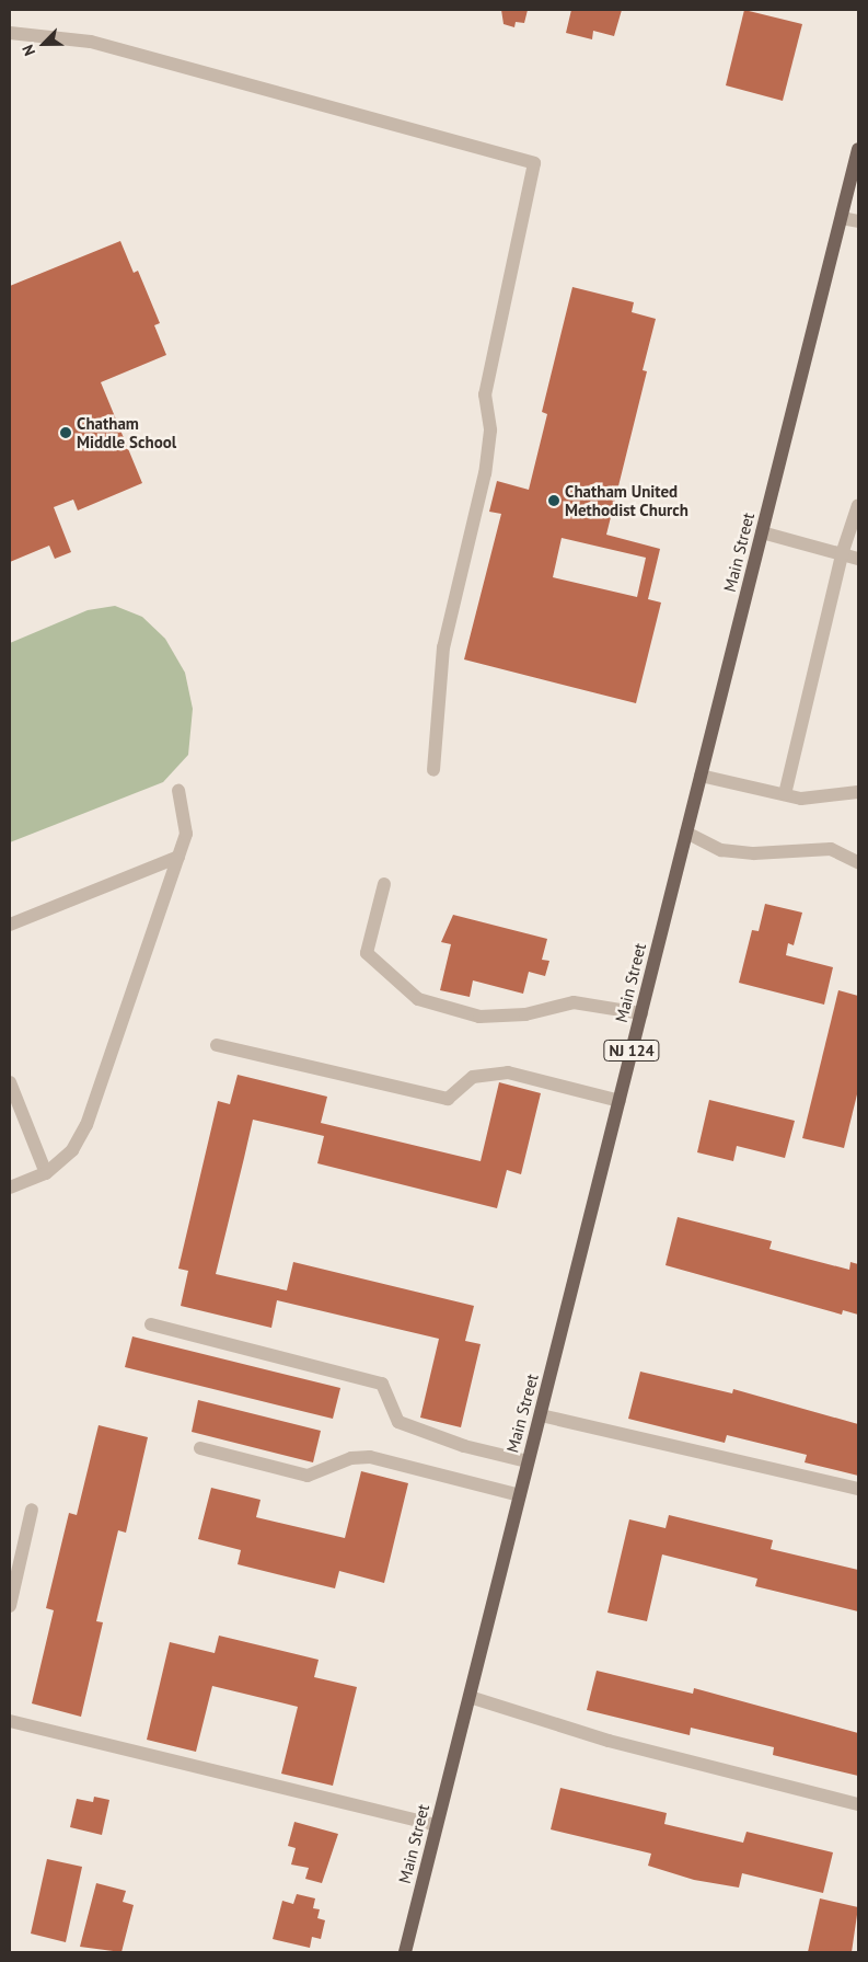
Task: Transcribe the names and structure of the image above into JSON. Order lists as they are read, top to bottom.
{
  "streets": {
    "main road": ["Main Street", "NJ 124"]
  },
  "places": ["Chatham Middle School", "Chatham United Methodist Church"],
  "north": "bottom left"
}
